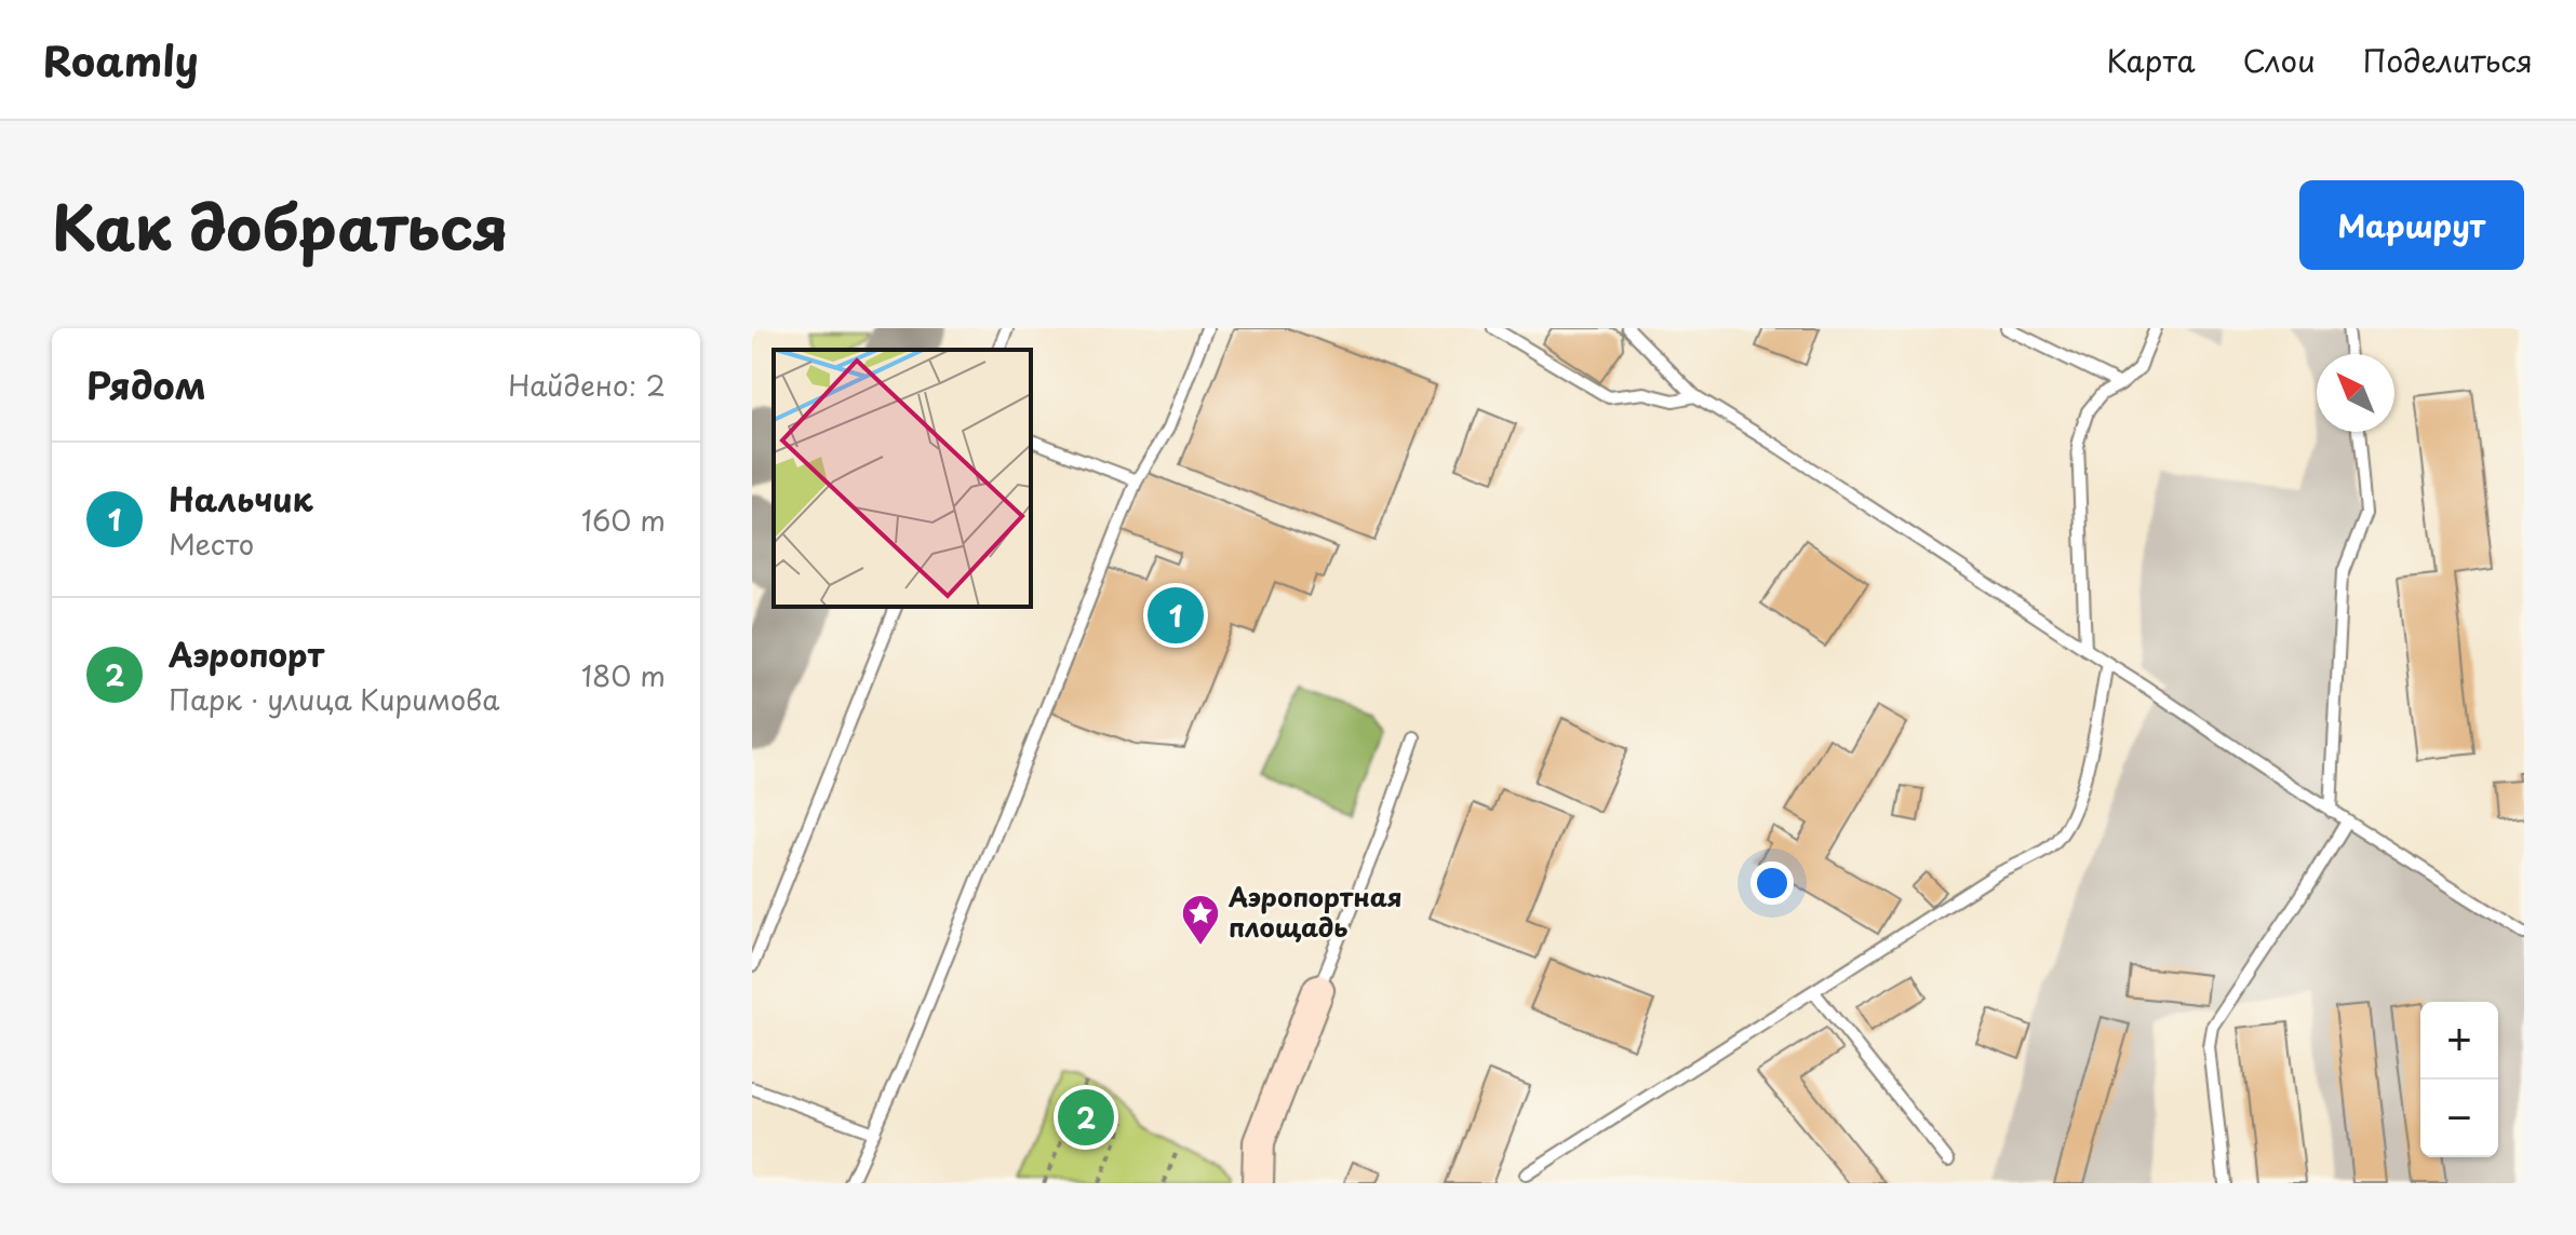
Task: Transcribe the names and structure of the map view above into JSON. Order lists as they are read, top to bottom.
{
  "places": {
    "place": ["Аэропортная площадь"]
  },
  "north": "top left",
  "page": {
    "header": "Roamly",
    "nav": ["Карта", "Слои", "Поделиться"],
    "title": "Как добраться",
    "buttons": "Маршрут",
    "heading": ["Рядом", "Найдено: 2"],
    "list": [
      {
        "mark": "1",
        "name": "Нальчик",
        "note": "Место",
        "value": "160 m"
      },
      {
        "mark": "2",
        "name": "Аэропорт",
        "note": "Парк · улица Киримова",
        "value": "180 m"
      }
    ],
    "pins": ["1", "2"],
    "map_buttons": ["+", "−"]
  }
}
